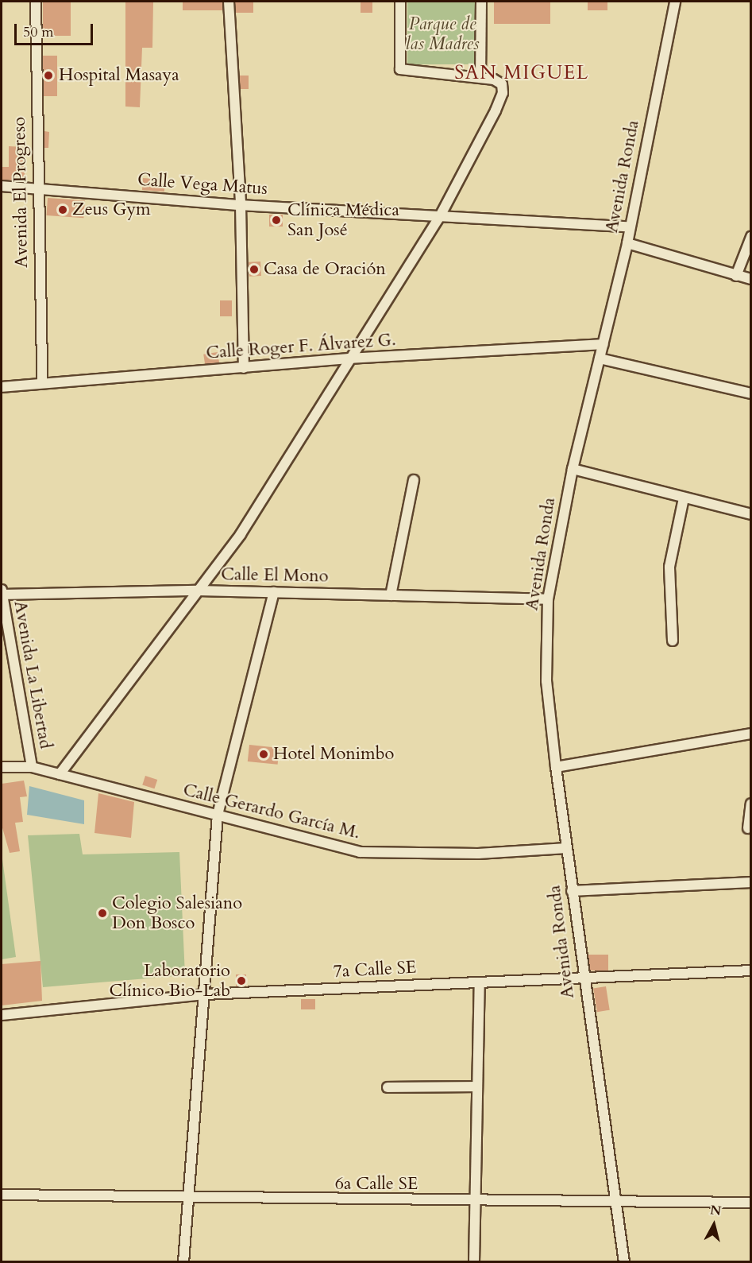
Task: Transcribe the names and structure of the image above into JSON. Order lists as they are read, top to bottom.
{
  "streets": {
    "street": [
      "Avenida Ronda",
      "Calle Vega Matus",
      "Avenida El Progreso",
      "Calle Roger F. Álvarez G.",
      "Calle El Mono",
      "Avenida La Libertad",
      "Calle Gerardo García M.",
      "7a Calle SE",
      "6a Calle SE"
    ]
  },
  "crossings": [
    ["Avenida Ronda", "Calle Vega Matus"],
    ["Avenida Ronda", "Calle Roger F. Álvarez G."],
    ["Avenida Ronda", "Calle El Mono"],
    ["Avenida Ronda", "Calle Gerardo García M."],
    ["Avenida Ronda", "7a Calle SE"],
    ["Avenida Ronda", "6a Calle SE"],
    ["Calle Vega Matus", "Avenida El Progreso"],
    ["Avenida El Progreso", "Calle Roger F. Álvarez G."],
    ["Calle El Mono", "Avenida La Libertad"],
    ["Avenida La Libertad", "Calle Gerardo García M."]
  ],
  "districts": ["SAN MIGUEL"],
  "parks": ["Parque de las Madres"],
  "places": [
    "Hospital Masaya",
    "Zeus Gym",
    "Clínica Médica San José",
    "Casa de Oración",
    "Hotel Monimbo",
    "Colegio Salesiano Don Bosco",
    "Laboratorio Clínico Bio-Lab"
  ],
  "scale_bar": "50 m",
  "north": "top"
}
